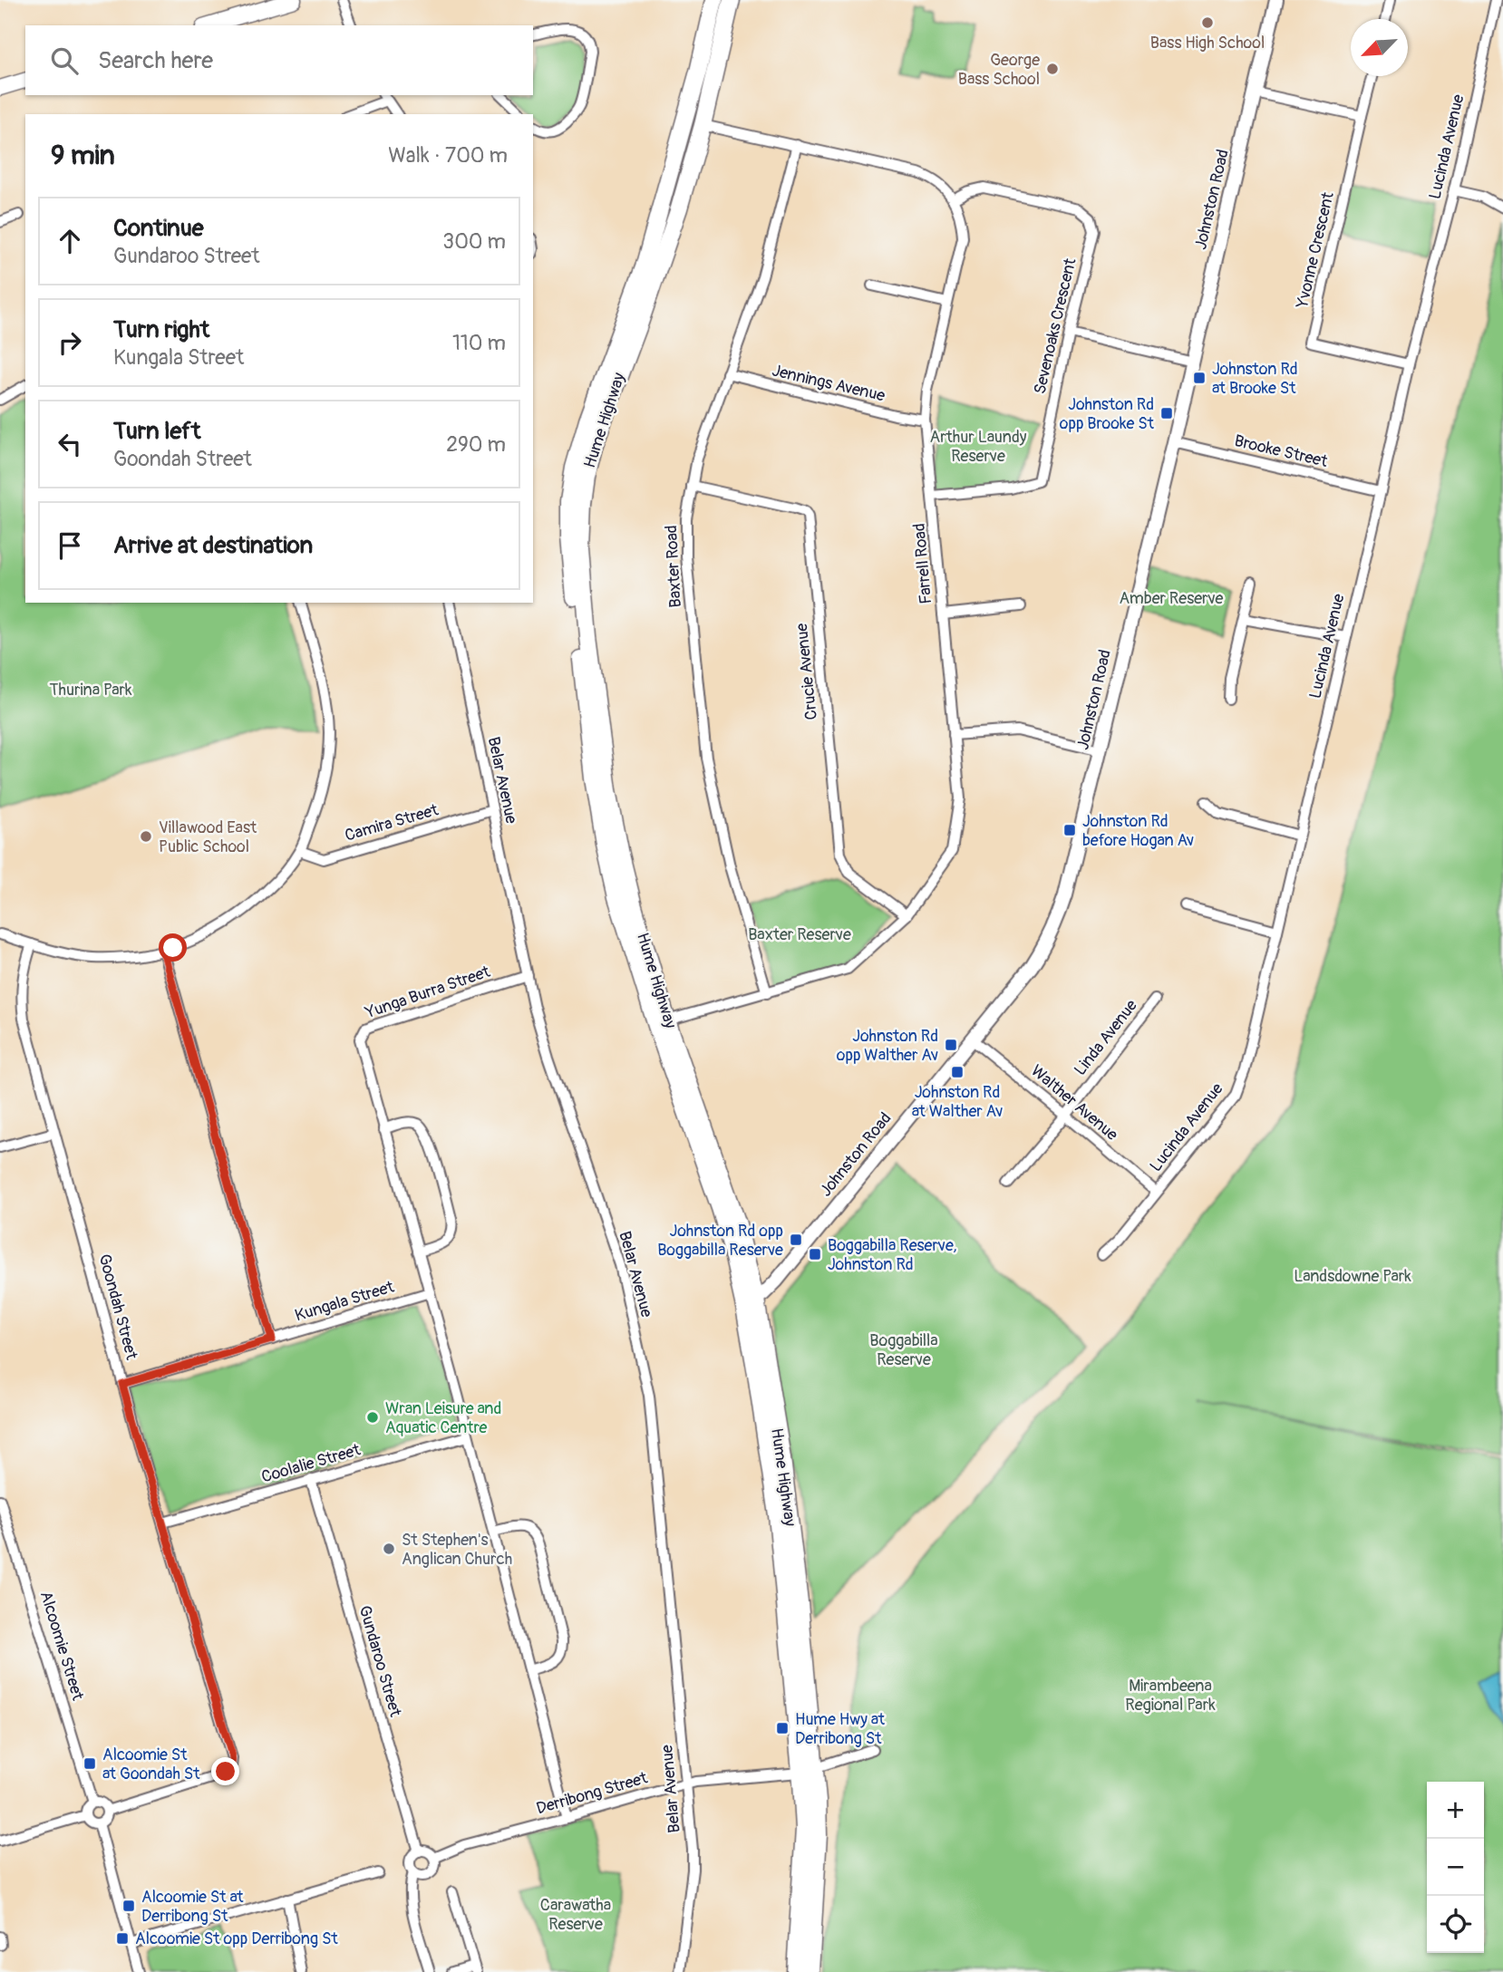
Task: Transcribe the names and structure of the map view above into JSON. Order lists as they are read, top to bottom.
{
  "streets": {
    "highway": ["Hume Highway"],
    "street": [
      "Lucinda Avenue",
      "Johnston Road",
      "Yvonne Crescent",
      "Sevenoaks Crescent",
      "Jennings Avenue",
      "Brooke Street",
      "Farrell Road",
      "Baxter Road",
      "Crucie Avenue",
      "Belar Avenue",
      "Camira Street",
      "Yunga Burra Street",
      "Linda Avenue",
      "Walther Avenue",
      "Kungala Street",
      "Goondah Street",
      "Coolalie Street",
      "Alcoomie Street",
      "Gundaroo Street",
      "Derribong Street"
    ]
  },
  "crossings": [
    ["Lucinda Avenue", "Yvonne Crescent"],
    ["Lucinda Avenue", "Brooke Street"],
    ["Lucinda Avenue", "Walther Avenue"],
    ["Johnston Road", "Hume Highway"],
    ["Johnston Road", "Brooke Street"],
    ["Johnston Road", "Walther Avenue"],
    ["Sevenoaks Crescent", "Farrell Road"],
    ["Jennings Avenue", "Farrell Road"],
    ["Jennings Avenue", "Baxter Road"],
    ["Hume Highway", "Farrell Road"],
    ["Hume Highway", "Derribong Street"],
    ["Farrell Road", "Baxter Road"],
    ["Farrell Road", "Crucie Avenue"],
    ["Baxter Road", "Crucie Avenue"],
    ["Belar Avenue", "Camira Street"],
    ["Belar Avenue", "Yunga Burra Street"],
    ["Belar Avenue", "Derribong Street"],
    ["Yunga Burra Street", "Kungala Street"],
    ["Yunga Burra Street", "Coolalie Street"],
    ["Yunga Burra Street", "Derribong Street"],
    ["Linda Avenue", "Walther Avenue"],
    ["Kungala Street", "Goondah Street"],
    ["Goondah Street", "Coolalie Street"],
    ["Goondah Street", "Alcoomie Street"],
    ["Coolalie Street", "Gundaroo Street"],
    ["Gundaroo Street", "Derribong Street"]
  ],
  "parks": [
    "Arthur Laundy Reserve",
    "Amber Reserve",
    "Thurina Park",
    "Baxter Reserve",
    "Landsdowne Park",
    "Boggabilla Reserve",
    "Mirambeena Regional Park",
    "Carawatha Reserve"
  ],
  "places": {
    "other": [
      "Bass High School",
      "George Bass School",
      "Villawood East Public School",
      "Wran Leisure and Aquatic Centre",
      "St Stephen's Anglican Church"
    ],
    "transit": [
      "Johnston Rd at Brooke St",
      "Johnston Rd opp Brooke St",
      "Johnston Rd before Hogan Av",
      "Johnston Rd opp Walther Av",
      "Johnston Rd at Walther Av",
      "Johnston Rd opp Boggabilla Reserve",
      "Boggabilla Reserve, Johnston Rd",
      "Hume Hwy at Derribong St",
      "Alcoomie St at Goondah St",
      "Alcoomie St at Derribong St",
      "Alcoomie St opp Derribong St"
    ]
  },
  "north": "bottom left",
  "page": {
    "search": "Search here",
    "heading": ["9 min", "Walk · 700 m"],
    "list": [
      ["Continue", "Gundaroo Street", "300 m"],
      ["Turn right", "Kungala Street", "110 m"],
      ["Turn left", "Goondah Street", "290 m"],
      "Arrive at destination"
    ],
    "map_buttons": ["+", "−"]
  }
}
